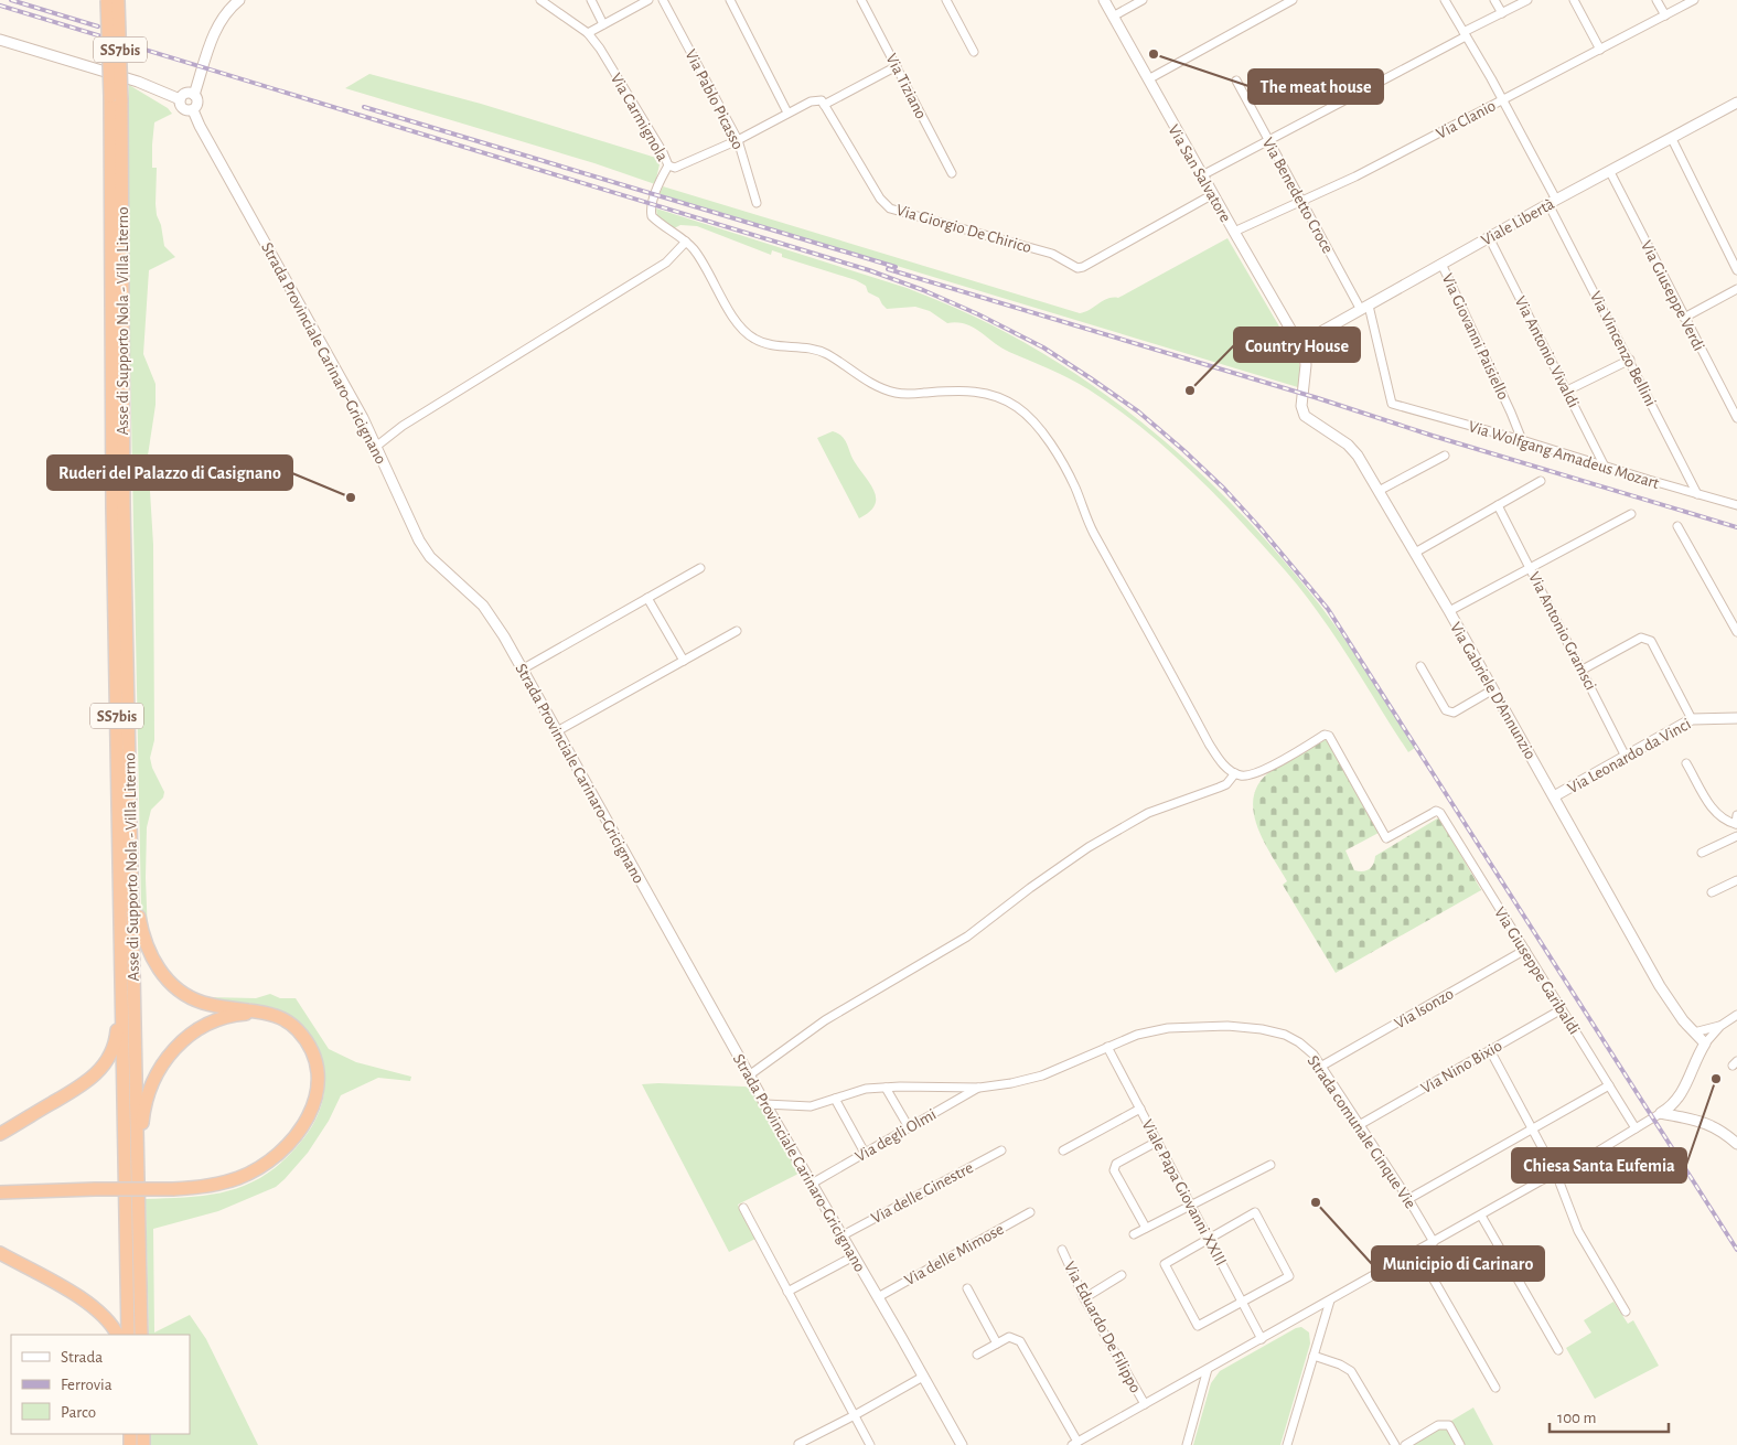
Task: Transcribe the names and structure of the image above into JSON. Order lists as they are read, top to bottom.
{
  "streets": {
    "highway": ["SS7bis", "Asse di Supporto Nola - Villa Literno"],
    "street": [
      "Via Tiziano",
      "Via Pablo Picasso",
      "Via Carmignola",
      "Via Clanio",
      "Via San Salvatore",
      "Via Benedetto Croce",
      "Viale Libertà",
      "Via Giorgio De Chirico",
      "Via Giuseppe Verdi",
      "Via Giovanni Paisiello",
      "Via Vincenzo Bellini",
      "Via Antonio Vivaldi",
      "Strada Provinciale Carinaro-Gricignano",
      "Via Wolfgang Amadeus Mozart",
      "Via Antonio Gramsci",
      "Via Gabriele D'Annunzio",
      "Via Leonardo da Vinci",
      "Via Giuseppe Garibaldi",
      "Via Isonzo",
      "Via Nino Bixio",
      "Strada comunale Cinque Vie",
      "Via degli Olmi",
      "Via delle Ginestre",
      "Viale Papa Giovanni XXIII",
      "Via delle Mimose",
      "Via Eduardo De Filippo"
    ]
  },
  "crossings": [
    ["Via Carmignola", "Via Giuseppe Garibaldi"],
    ["Via Clanio", "Via San Salvatore"],
    ["Via Clanio", "Via Benedetto Croce"],
    ["Via Clanio", "Via Vincenzo Bellini"],
    ["Via San Salvatore", "Viale Libertà"],
    ["Via San Salvatore", "Via Giorgio De Chirico"],
    ["Via San Salvatore", "Via Gabriele D'Annunzio"],
    ["Via Benedetto Croce", "Viale Libertà"],
    ["Via Benedetto Croce", "Via Wolfgang Amadeus Mozart"],
    ["Viale Libertà", "Via Giuseppe Verdi"],
    ["Viale Libertà", "Via Giovanni Paisiello"],
    ["Viale Libertà", "Via Vincenzo Bellini"],
    ["Viale Libertà", "Via Antonio Vivaldi"],
    ["Viale Libertà", "Via Gabriele D'Annunzio"],
    ["Via Giovanni Paisiello", "Via Wolfgang Amadeus Mozart"],
    ["Via Vincenzo Bellini", "Via Wolfgang Amadeus Mozart"],
    ["Via Antonio Vivaldi", "Via Wolfgang Amadeus Mozart"],
    ["Strada Provinciale Carinaro-Gricignano", "Strada comunale Cinque Vie"],
    ["Strada Provinciale Carinaro-Gricignano", "Via degli Olmi"],
    ["Strada Provinciale Carinaro-Gricignano", "Via delle Ginestre"],
    ["Strada Provinciale Carinaro-Gricignano", "Via delle Mimose"],
    ["Via Antonio Gramsci", "Via Leonardo da Vinci"],
    ["Via Gabriele D'Annunzio", "Via Leonardo da Vinci"],
    ["Via Giuseppe Garibaldi", "Via Isonzo"],
    ["Via Giuseppe Garibaldi", "Via Nino Bixio"],
    ["Via Isonzo", "Strada comunale Cinque Vie"],
    ["Via Nino Bixio", "Strada comunale Cinque Vie"],
    ["Strada comunale Cinque Vie", "Via degli Olmi"],
    ["Strada comunale Cinque Vie", "Viale Papa Giovanni XXIII"]
  ],
  "places": [
    "The meat house",
    "Country House",
    "Ruderi del Palazzo di Casignano",
    "Chiesa Santa Eufemia",
    "Municipio di Carinaro"
  ],
  "legend": ["Strada", "Ferrovia", "Parco"],
  "scale_bar": "100 m"
}
